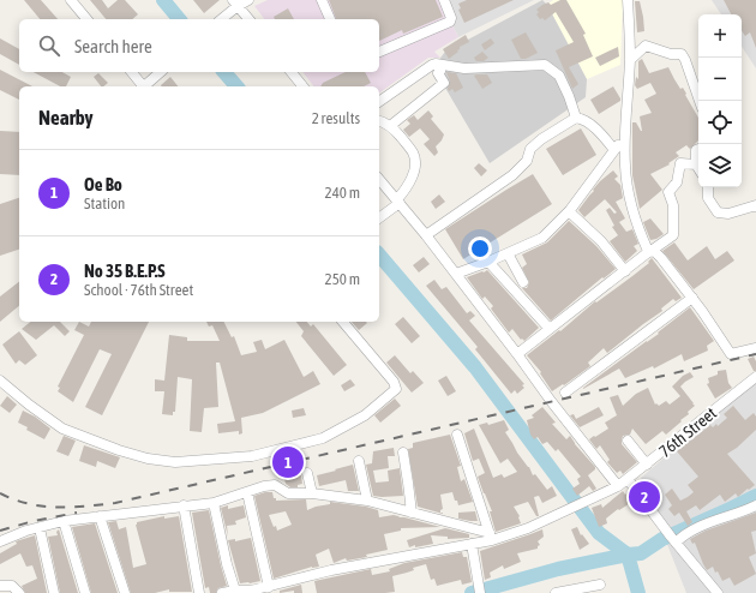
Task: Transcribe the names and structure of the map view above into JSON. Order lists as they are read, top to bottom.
{
  "streets": {
    "street": ["76th Street"]
  },
  "page": {
    "map_buttons": ["+", "−"],
    "search": "Search here",
    "heading": ["Nearby", "2 results"],
    "list": [
      {
        "mark": "1",
        "name": "Oe Bo",
        "note": "Station",
        "value": "240 m"
      },
      {
        "mark": "2",
        "name": "No 35 B.E.P.S",
        "note": "School · 76th Street",
        "value": "250 m"
      }
    ],
    "pins": ["1", "2"]
  }
}
